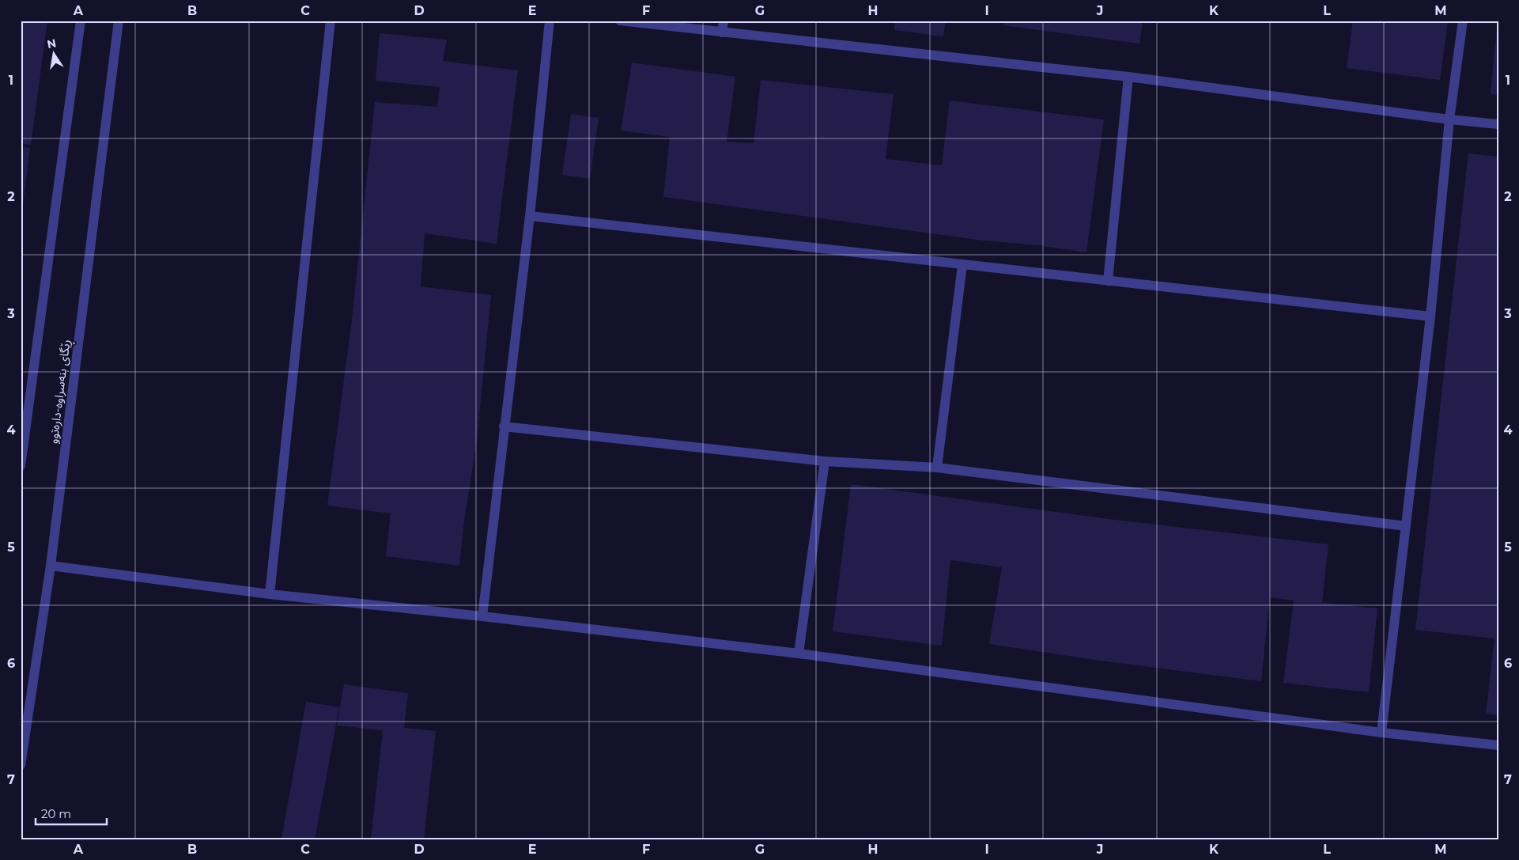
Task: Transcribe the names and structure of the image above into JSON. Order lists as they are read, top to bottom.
{
  "streets": {
    "street": ["ڕێگای بنەسراوە-دارەتوو"]
  },
  "scale_bar": "20 m",
  "north": "top",
  "grid": {
    "columns": [
      "A",
      "B",
      "C",
      "D",
      "E",
      "F",
      "G",
      "H",
      "I",
      "J",
      "K",
      "L",
      "M"
    ],
    "rows": [
      "1",
      "2",
      "3",
      "4",
      "5",
      "6",
      "7"
    ]
  }
}
